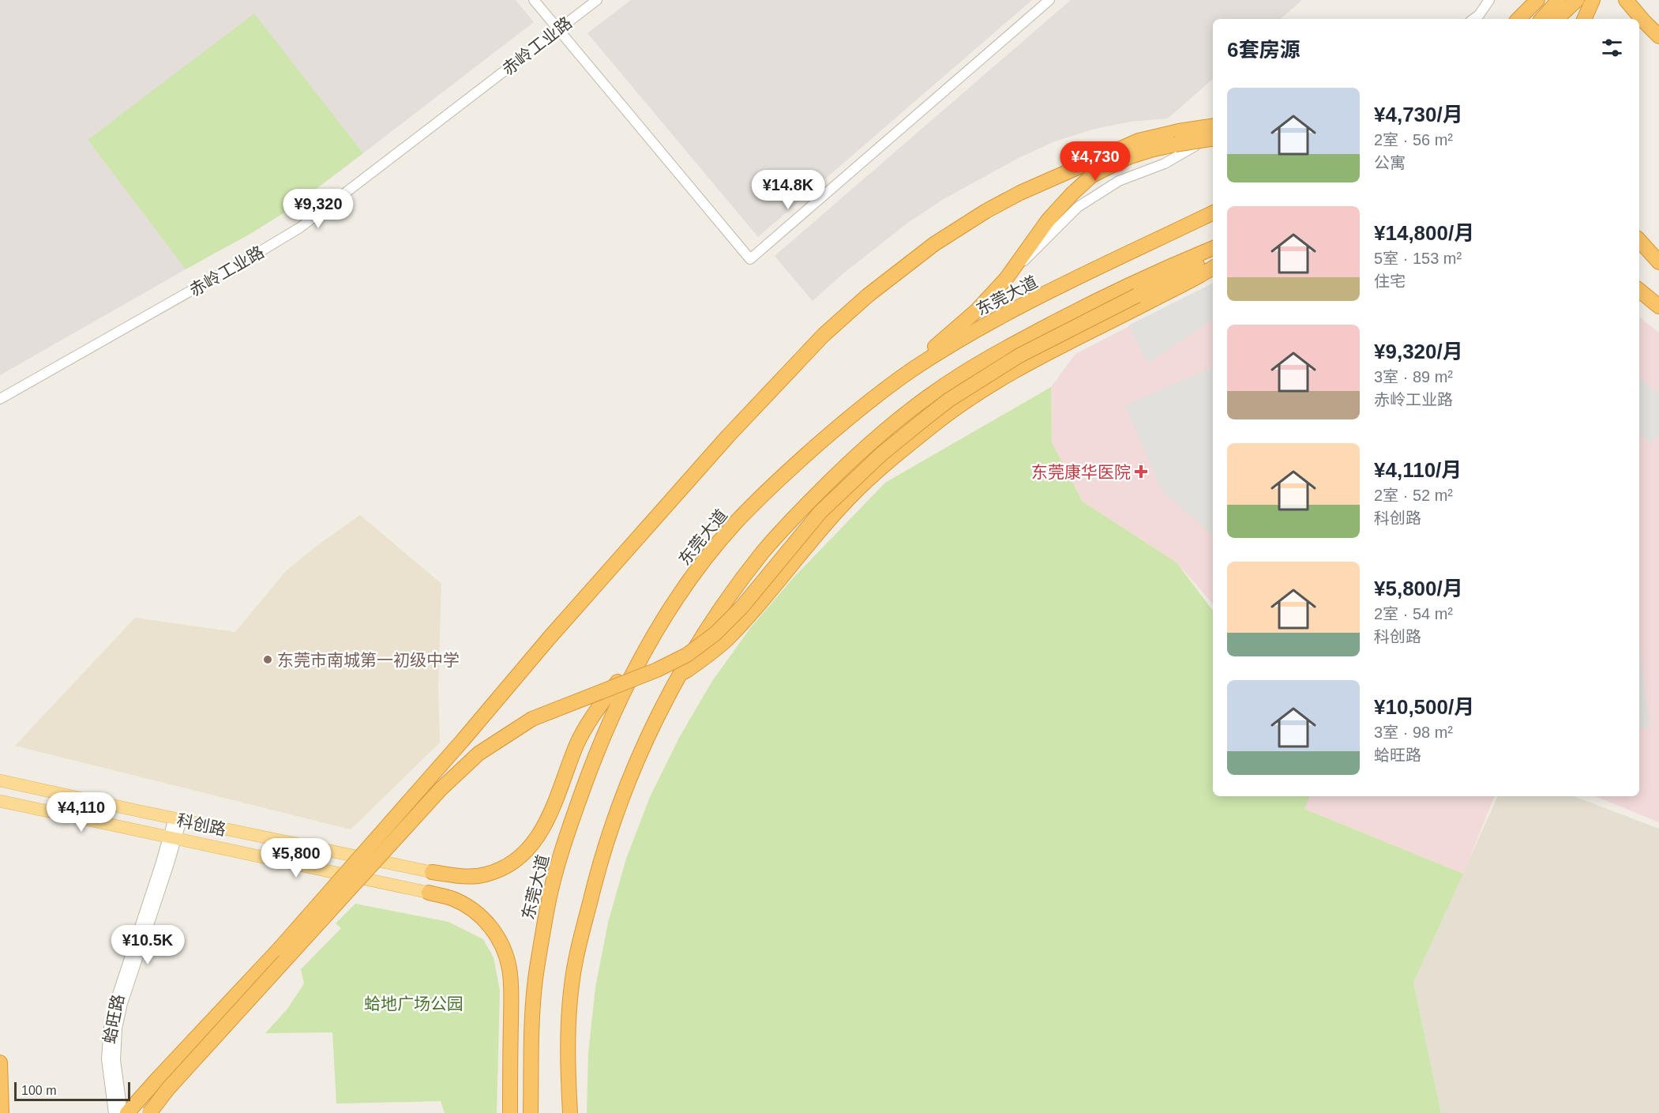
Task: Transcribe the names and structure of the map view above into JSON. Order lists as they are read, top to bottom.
{
  "streets": {
    "highway": ["东莞大道"],
    "main road": ["科创路"],
    "street": ["赤岭工业路", "蛤旺路"]
  },
  "crossings": [
    ["科创路", "蛤旺路"]
  ],
  "parks": ["蛤地广场公园"],
  "places": {
    "health": ["东莞康华医院"],
    "other": ["东莞市南城第一初级中学"]
  },
  "scale_bar": "100 m",
  "page": {
    "heading": "6套房源",
    "list": [
      {
        "name": "¥4,730/月",
        "note": "2室 · 56 m² · 公寓"
      },
      {
        "name": "¥14,800/月",
        "note": "5室 · 153 m² · 住宅"
      },
      {
        "name": "¥9,320/月",
        "note": "3室 · 89 m² · 赤岭工业路"
      },
      {
        "name": "¥4,110/月",
        "note": "2室 · 52 m² · 科创路"
      },
      {
        "name": "¥5,800/月",
        "note": "2室 · 54 m² · 科创路"
      },
      {
        "name": "¥10,500/月",
        "note": "3室 · 98 m² · 蛤旺路"
      }
    ],
    "price": [
      "¥4,730",
      "¥14.8K",
      "¥9,320",
      "¥4,110",
      "¥5,800",
      "¥10.5K"
    ],
    "scale": "100 m"
  }
}
